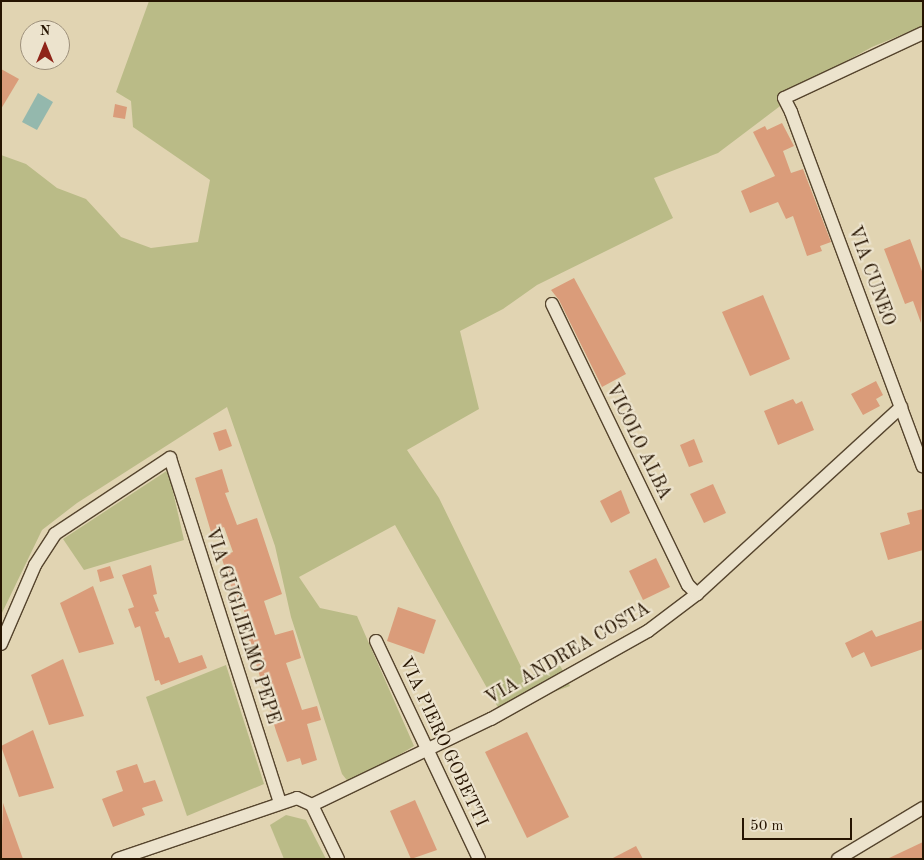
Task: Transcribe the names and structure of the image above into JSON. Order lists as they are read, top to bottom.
{
  "streets": {
    "street": [
      "VIA CUNEO",
      "VICOLO ALBA",
      "VIA GUGLIELMO PEPE",
      "VIA ANDREA COSTA",
      "VIA PIERO GOBETTI"
    ]
  },
  "crossings": [
    ["VIA CUNEO", "VIA ANDREA COSTA"],
    ["VICOLO ALBA", "VIA ANDREA COSTA"],
    ["VIA ANDREA COSTA", "VIA PIERO GOBETTI"]
  ],
  "scale_bar": "50 m",
  "north": "top"
}
